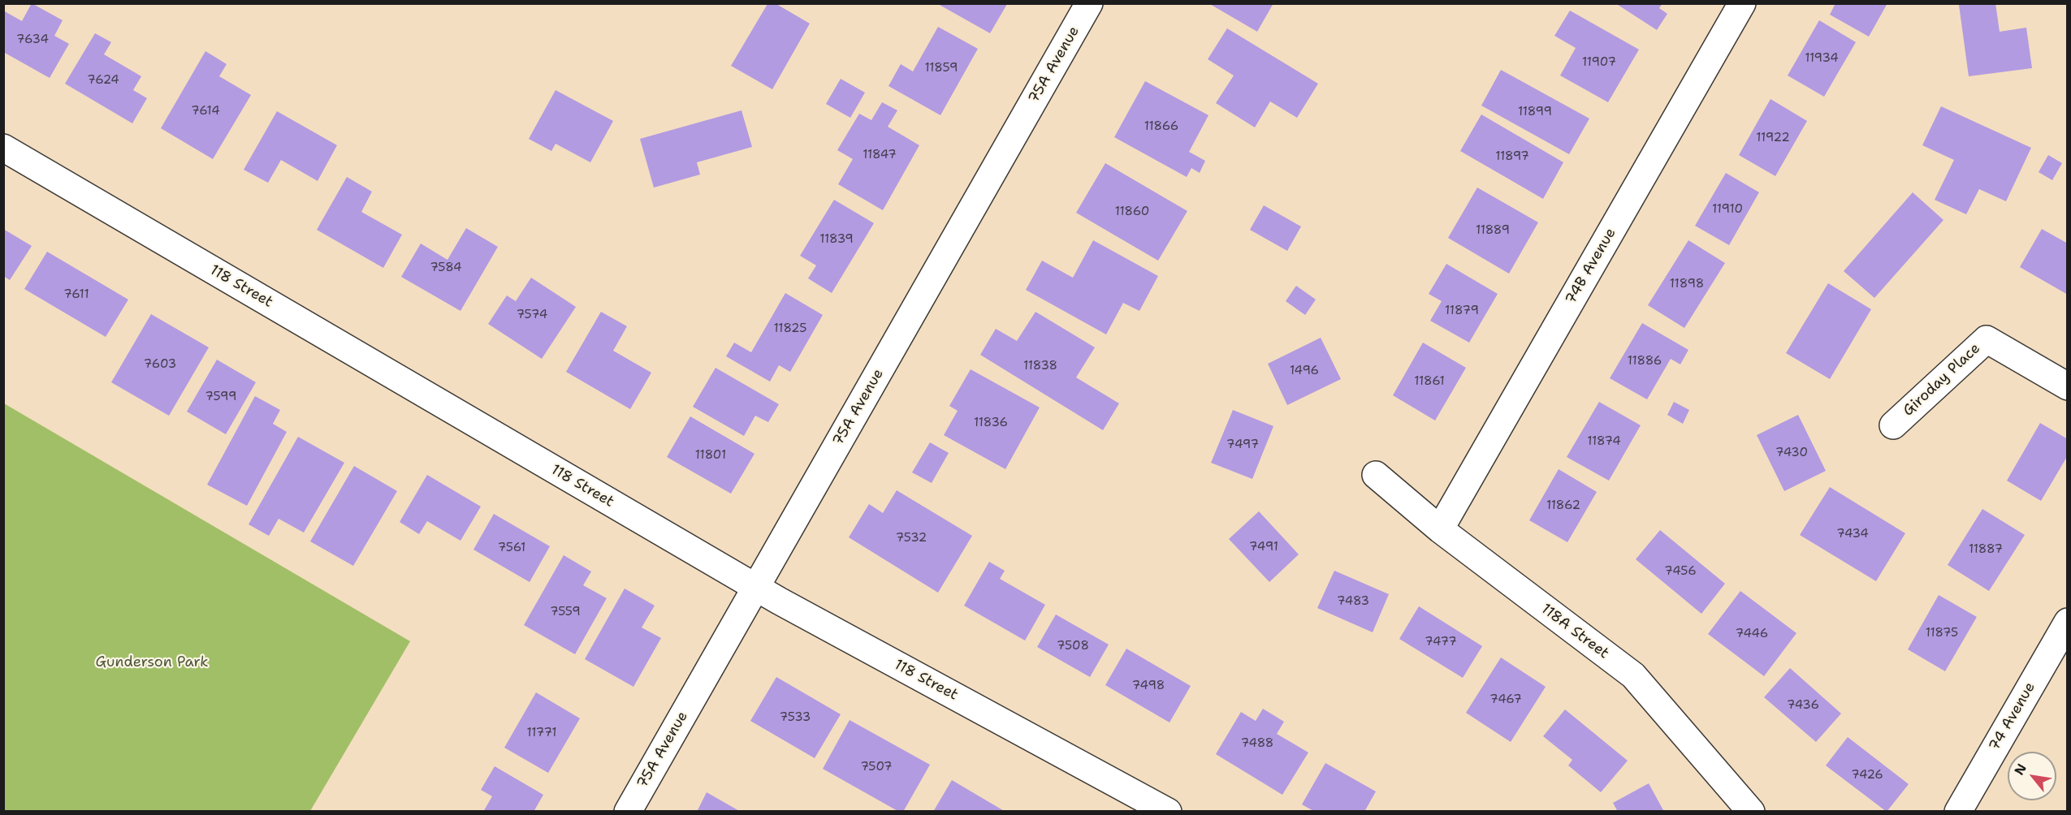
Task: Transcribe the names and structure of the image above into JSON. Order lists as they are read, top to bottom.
{
  "streets": {
    "street": [
      "75A Avenue",
      "74B Avenue",
      "118 Street",
      "Giroday Place",
      "118A Street",
      "74 Avenue"
    ]
  },
  "crossings": [
    ["75A Avenue", "118 Street"],
    ["74B Avenue", "118A Street"]
  ],
  "parks": ["Gunderson Park"],
  "house_numbers": [
    "7634",
    "11934",
    "11907",
    "11859",
    "7624",
    "7614",
    "11899",
    "11866",
    "11922",
    "11847",
    "11897",
    "11910",
    "11860",
    "11889",
    "11839",
    "7584",
    "11898",
    "7611",
    "11879",
    "7574",
    "11825",
    "11886",
    "7603",
    "11838",
    "1496",
    "11861",
    "7599",
    "11836",
    "11874",
    "7497",
    "7430",
    "11801",
    "11862",
    "7434",
    "7532",
    "7491",
    "7561",
    "11887",
    "7456",
    "7483",
    "7559",
    "11875",
    "7446",
    "7477",
    "7508",
    "7498",
    "7467",
    "7436",
    "7533",
    "11771",
    "7488",
    "7507",
    "7426"
  ],
  "north": "top left"
}
